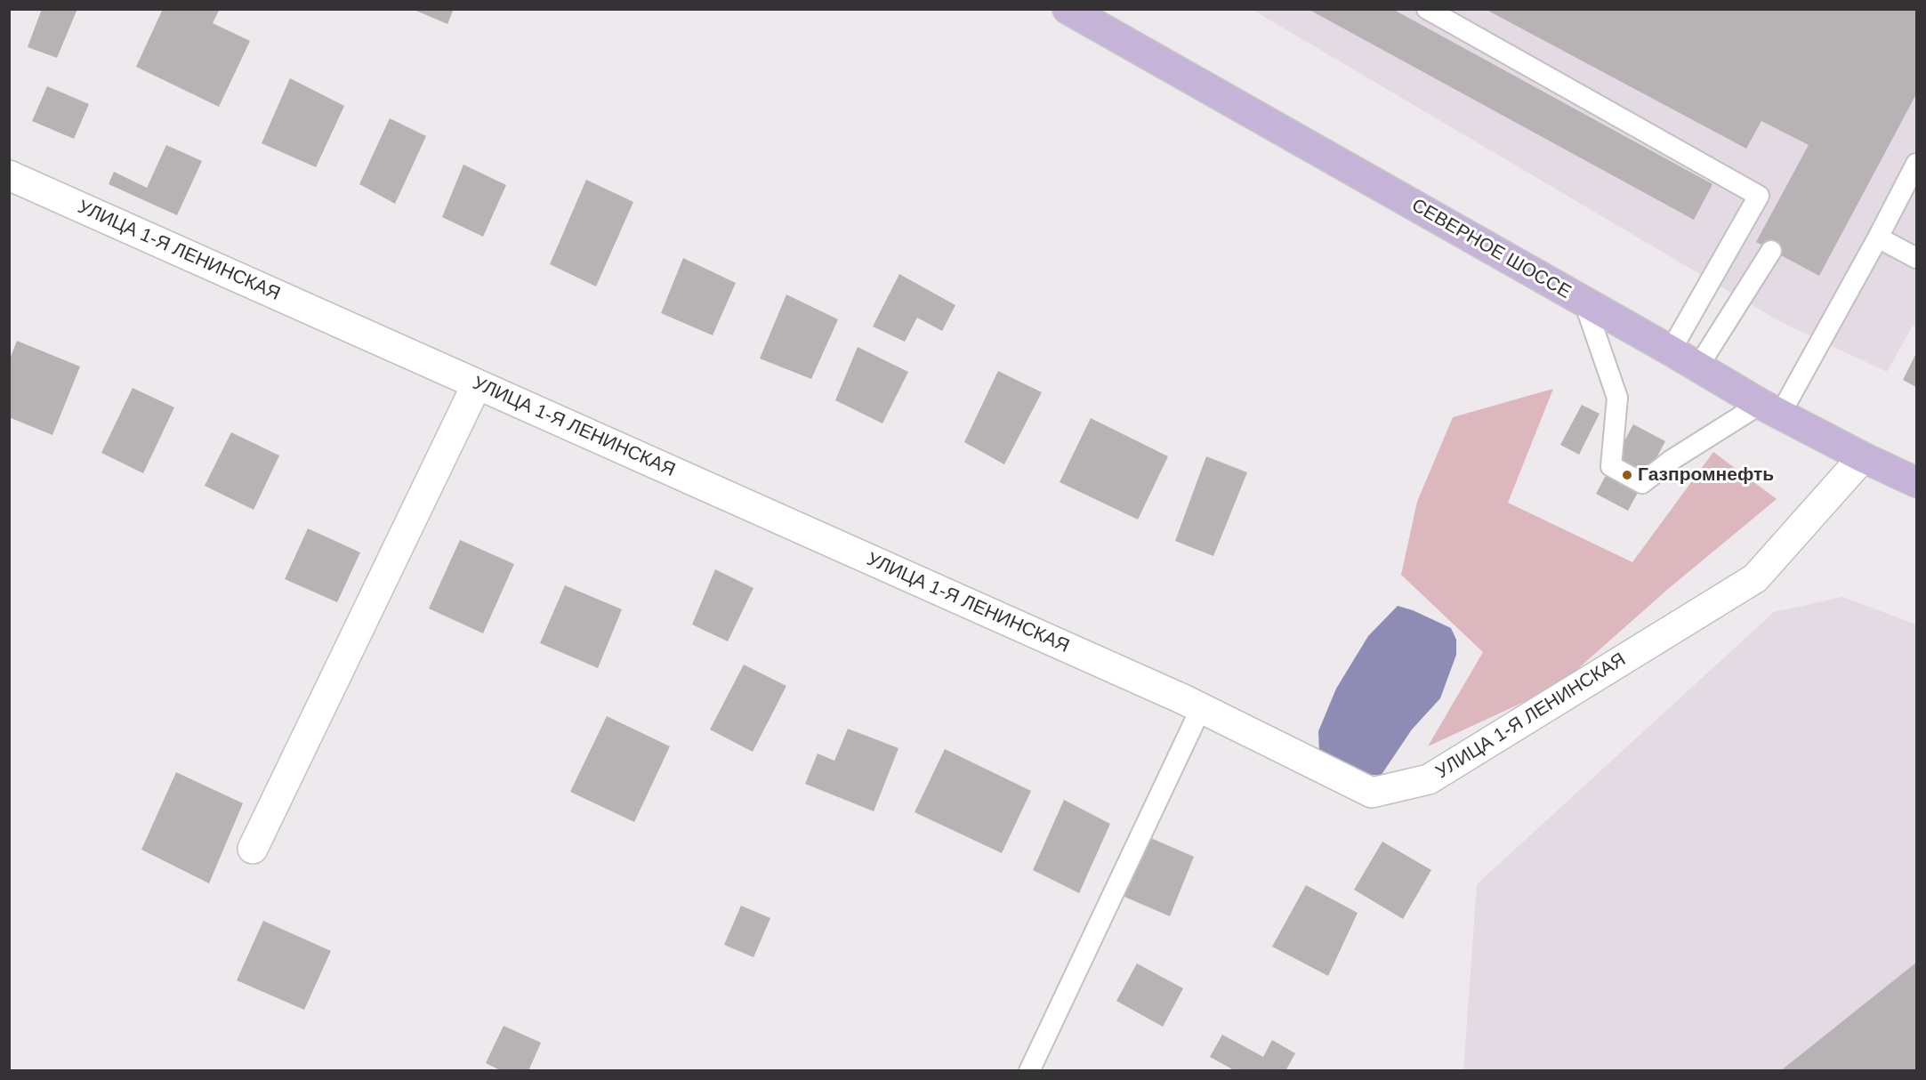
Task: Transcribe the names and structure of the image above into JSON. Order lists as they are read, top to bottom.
{
  "streets": {
    "main road": ["СЕВЕРНОЕ ШОССЕ"],
    "street": ["УЛИЦА 1-Я ЛЕНИНСКАЯ"]
  },
  "crossings": [
    ["СЕВЕРНОЕ ШОССЕ", "УЛИЦА 1-Я ЛЕНИНСКАЯ"]
  ],
  "places": ["Газпромнефть"]
}
